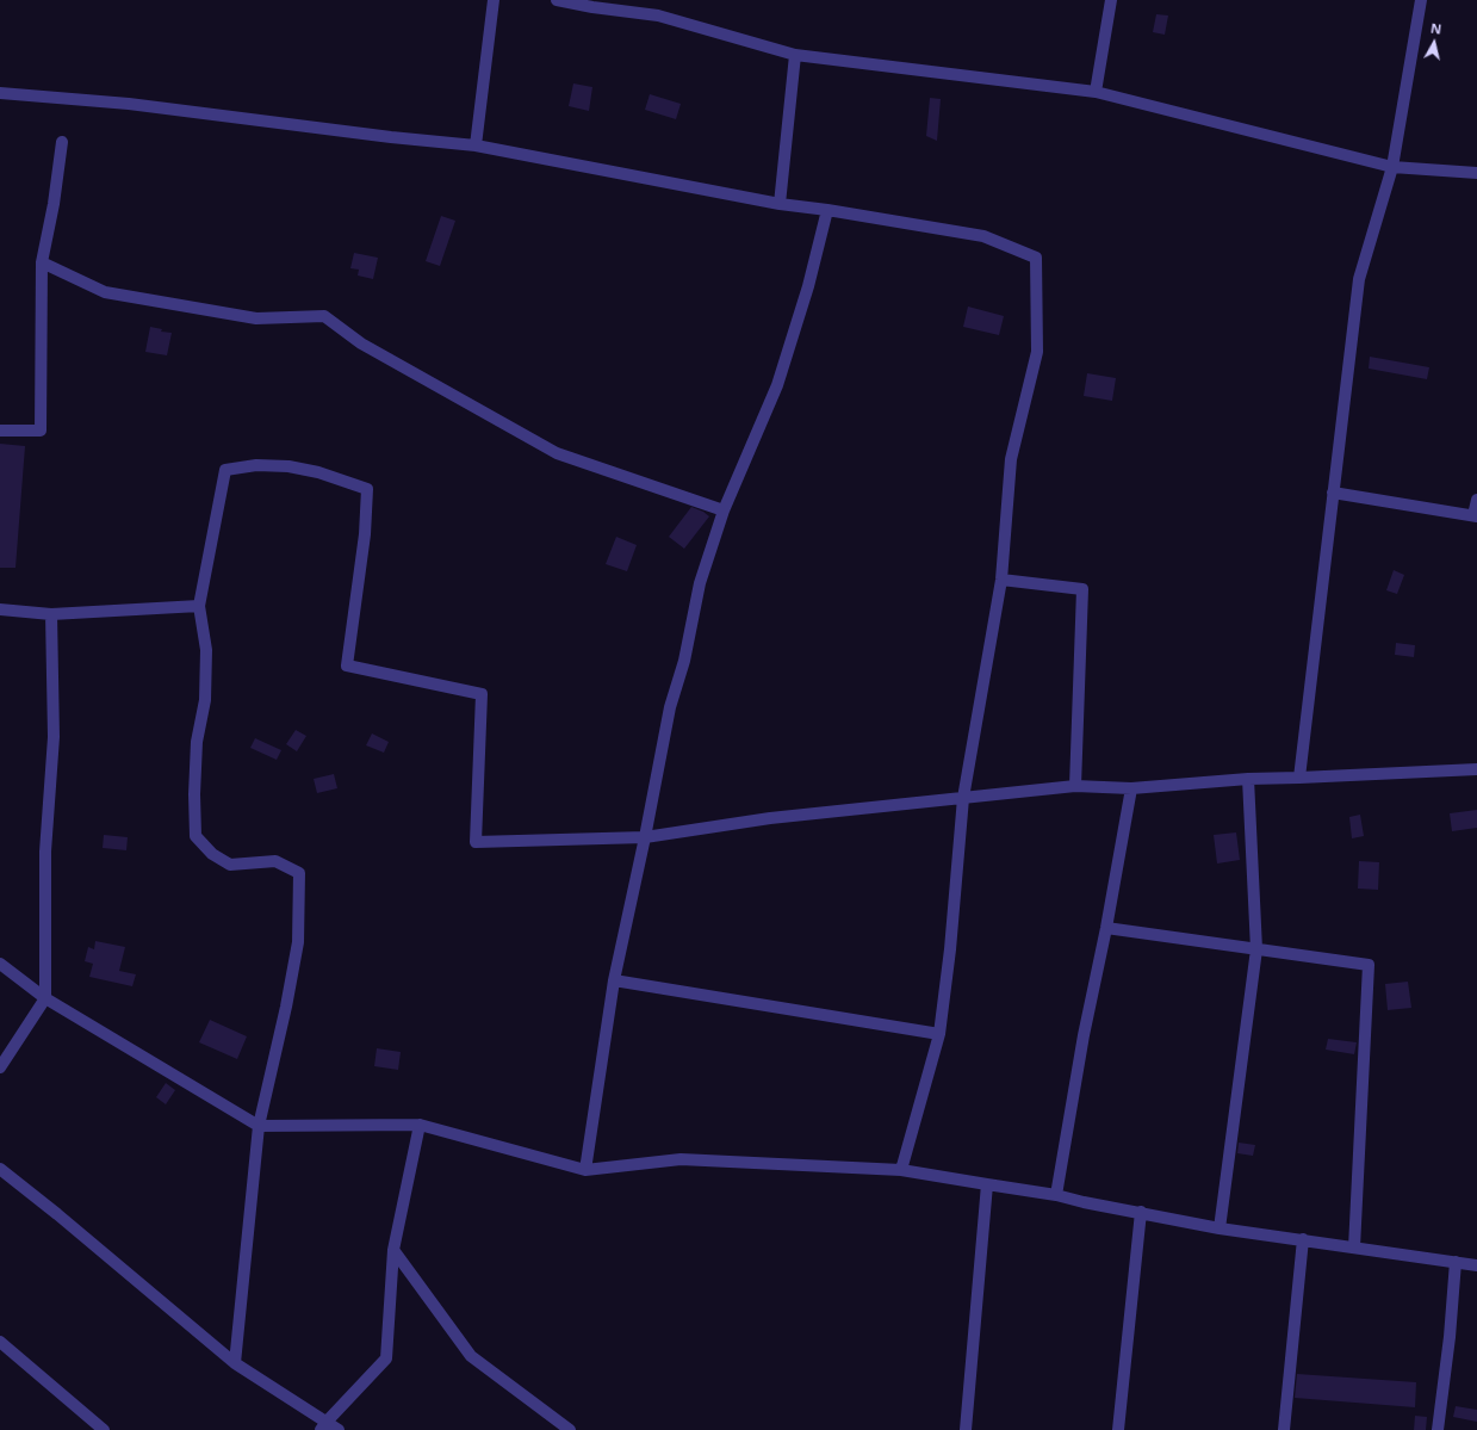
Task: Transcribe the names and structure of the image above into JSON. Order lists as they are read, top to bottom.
{
  "north": "top"
}
